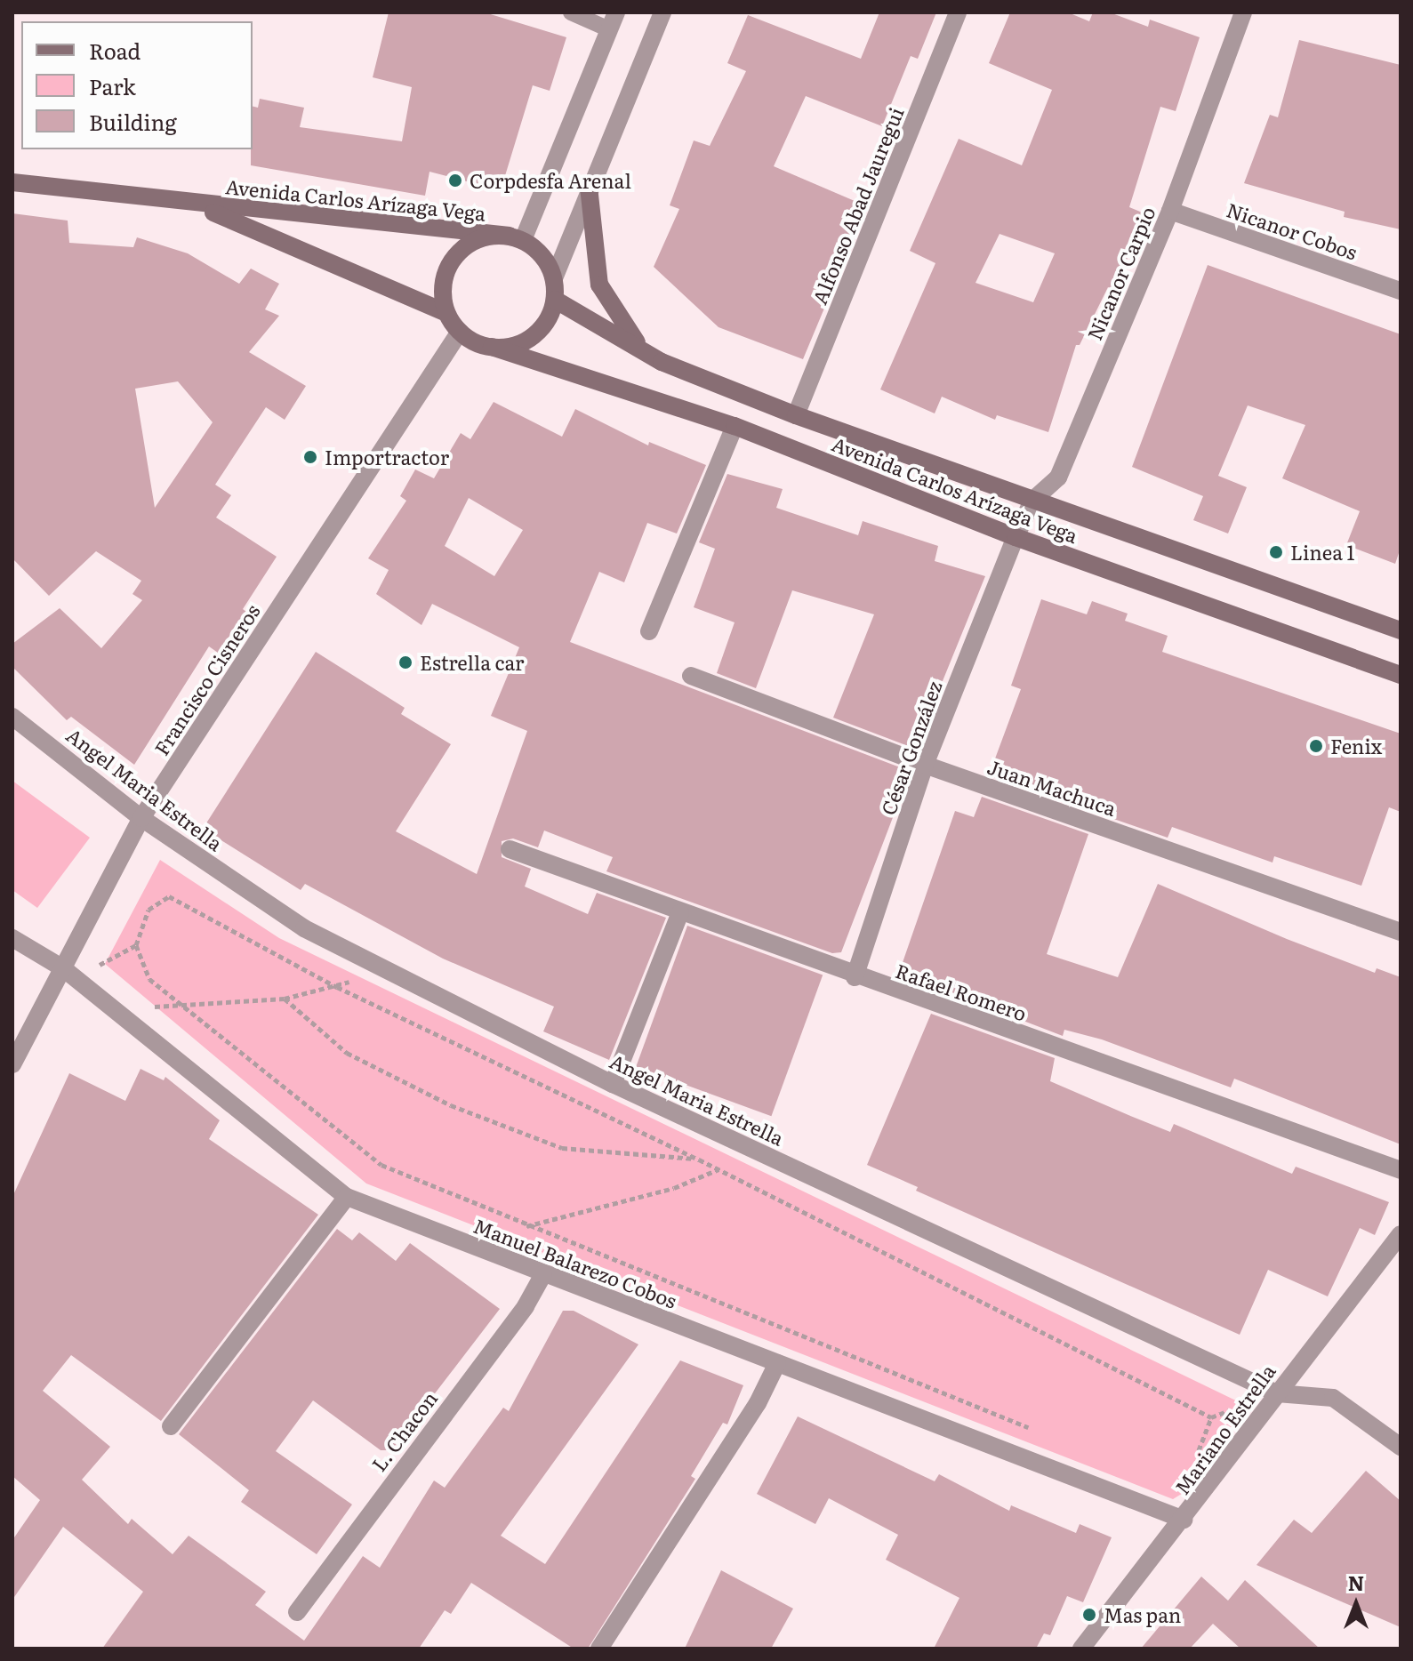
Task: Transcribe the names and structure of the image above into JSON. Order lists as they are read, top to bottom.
{
  "streets": {
    "street": [
      "Avenida Carlos Arízaga Vega",
      "Alfonso Abad Jauregui",
      "Nicanor Cobos",
      "Nicanor Carpio",
      "Francisco Cisneros",
      "César González",
      "Juan Machuca",
      "Angel Maria Estrella",
      "Rafael Romero",
      "Manuel Balarezo Cobos",
      "Mariano Estrella",
      "L. Chacon"
    ]
  },
  "crossings": [
    ["Avenida Carlos Arízaga Vega", "Alfonso Abad Jauregui"],
    ["Avenida Carlos Arízaga Vega", "Nicanor Carpio"],
    ["Avenida Carlos Arízaga Vega", "Francisco Cisneros"],
    ["Avenida Carlos Arízaga Vega", "César González"],
    ["Nicanor Cobos", "Nicanor Carpio"],
    ["Nicanor Carpio", "César González"],
    ["Francisco Cisneros", "Angel Maria Estrella"],
    ["Francisco Cisneros", "Manuel Balarezo Cobos"],
    ["César González", "Juan Machuca"],
    ["César González", "Rafael Romero"],
    ["Angel Maria Estrella", "Mariano Estrella"],
    ["Manuel Balarezo Cobos", "Mariano Estrella"],
    ["Manuel Balarezo Cobos", "L. Chacon"]
  ],
  "places": [
    "Corpdesfa Arenal",
    "Importractor",
    "Linea 1",
    "Estrella car",
    "Fenix",
    "Mas pan"
  ],
  "legend": ["Road", "Park", "Building"],
  "north": "top"
}
